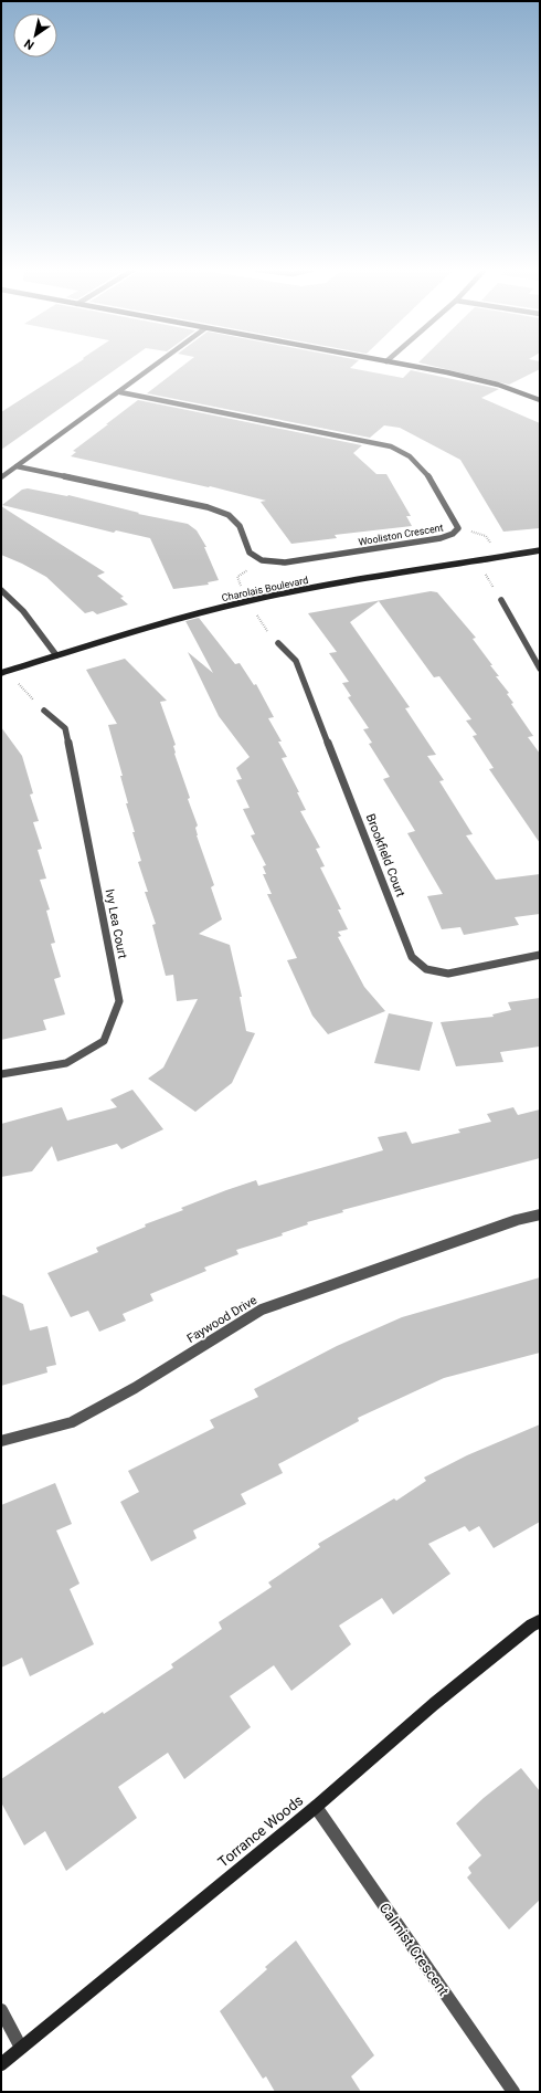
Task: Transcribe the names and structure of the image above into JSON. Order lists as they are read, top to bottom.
{
  "streets": {
    "street": [
      "Wooliston Crescent",
      "Charolais Boulevard",
      "Brookfield Court",
      "Ivy Lea Court",
      "Faywood Drive",
      "Torrance Woods",
      "Calmist Crescent"
    ]
  },
  "crossings": [
    ["Torrance Woods", "Calmist Crescent"]
  ],
  "north": "bottom left"
}
